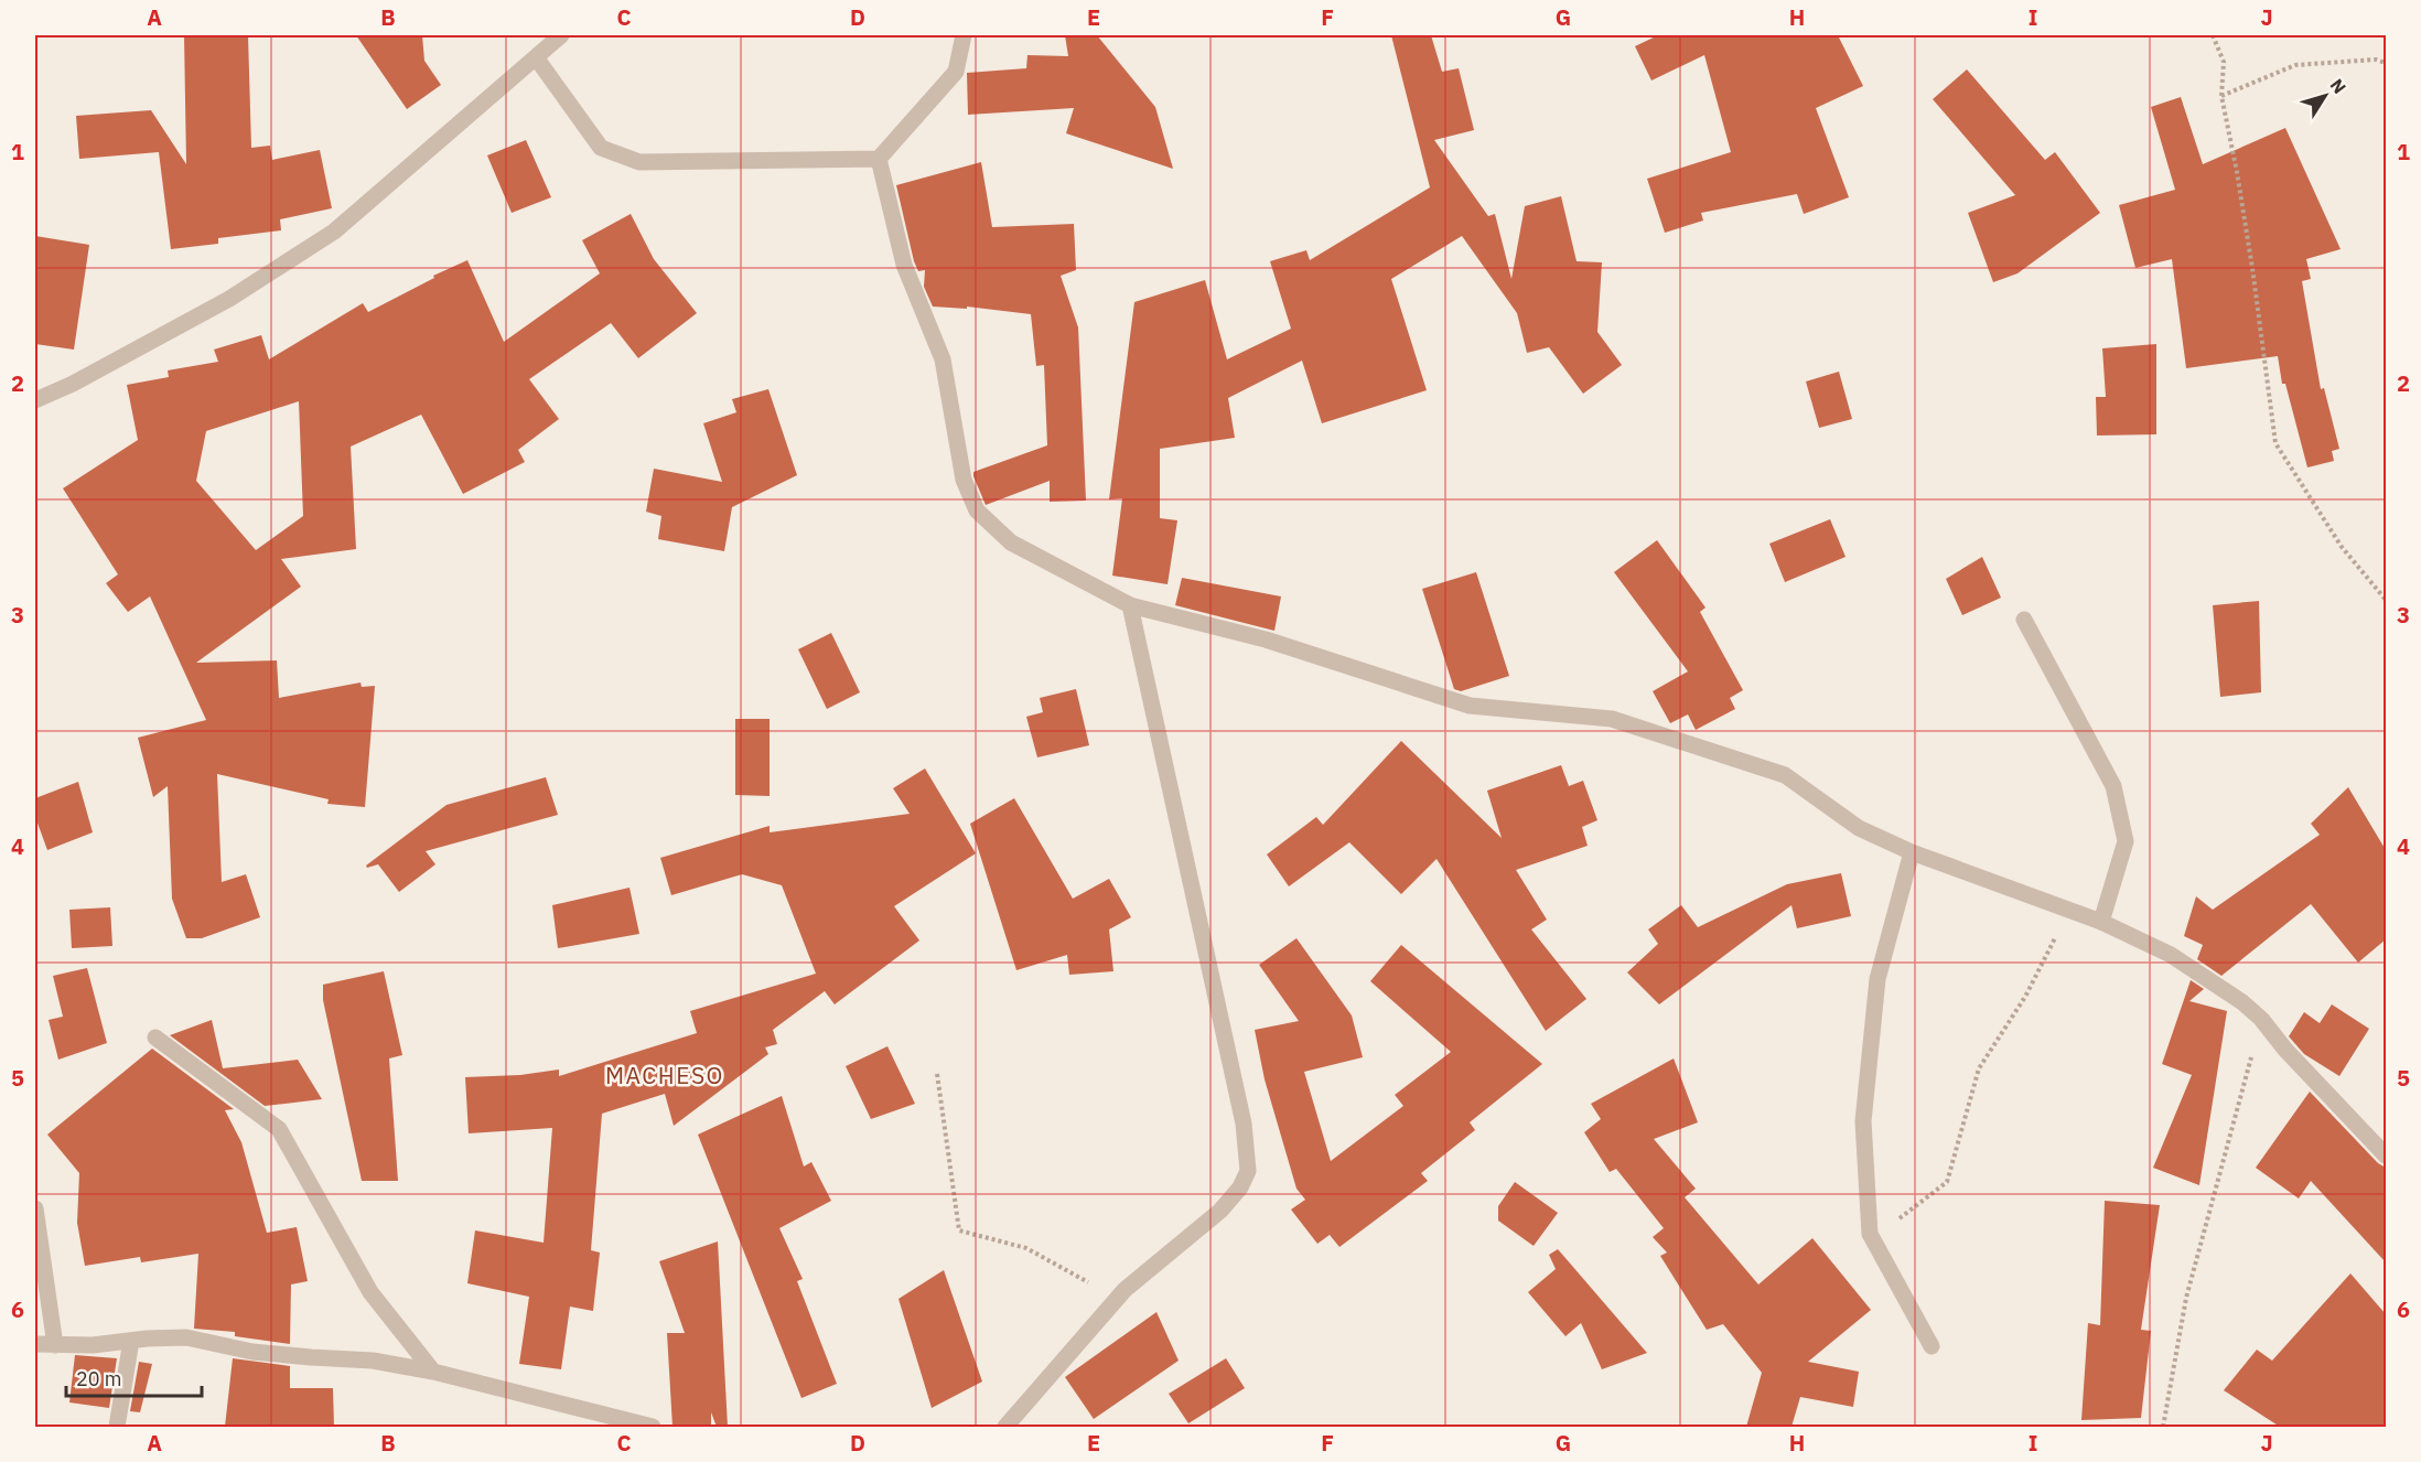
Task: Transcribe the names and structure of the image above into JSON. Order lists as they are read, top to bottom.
{
  "districts": ["MACHESO"],
  "scale_bar": "20 m",
  "north": "top right",
  "grid": {
    "columns": [
      "A",
      "B",
      "C",
      "D",
      "E",
      "F",
      "G",
      "H",
      "I",
      "J"
    ],
    "rows": [
      "1",
      "2",
      "3",
      "4",
      "5",
      "6"
    ]
  }
}
